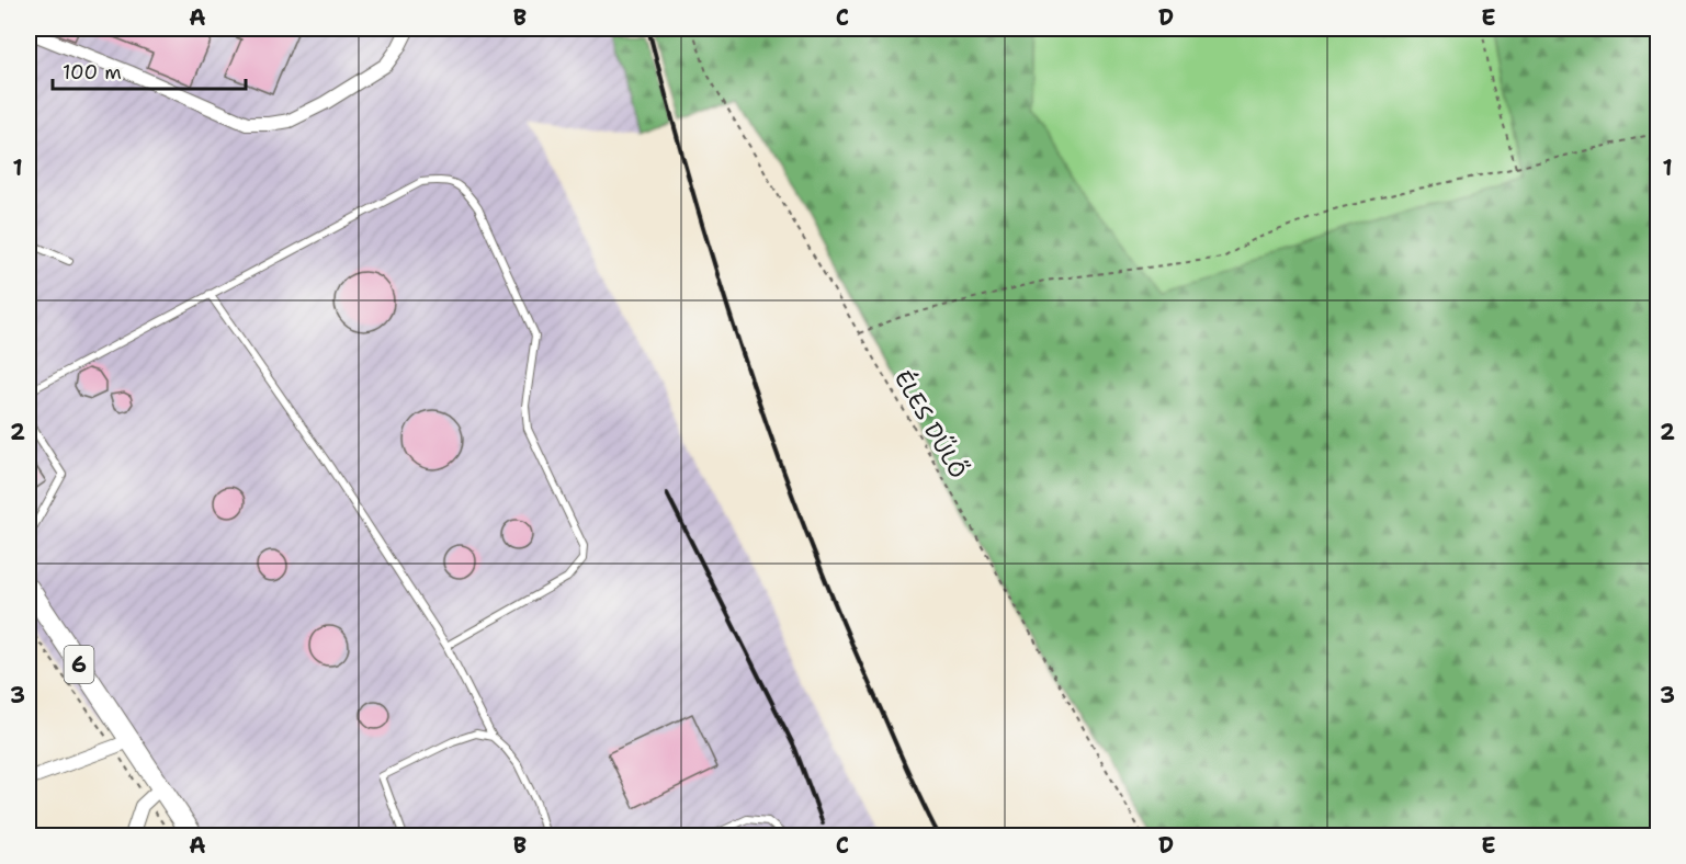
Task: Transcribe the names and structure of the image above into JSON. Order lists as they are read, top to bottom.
{
  "streets": {
    "main road": ["6"],
    "path": ["ÉLES DŰLŐ"]
  },
  "scale_bar": "100 m",
  "grid": {
    "columns": [
      "A",
      "B",
      "C",
      "D",
      "E"
    ],
    "rows": ["1", "2", "3"]
  }
}
